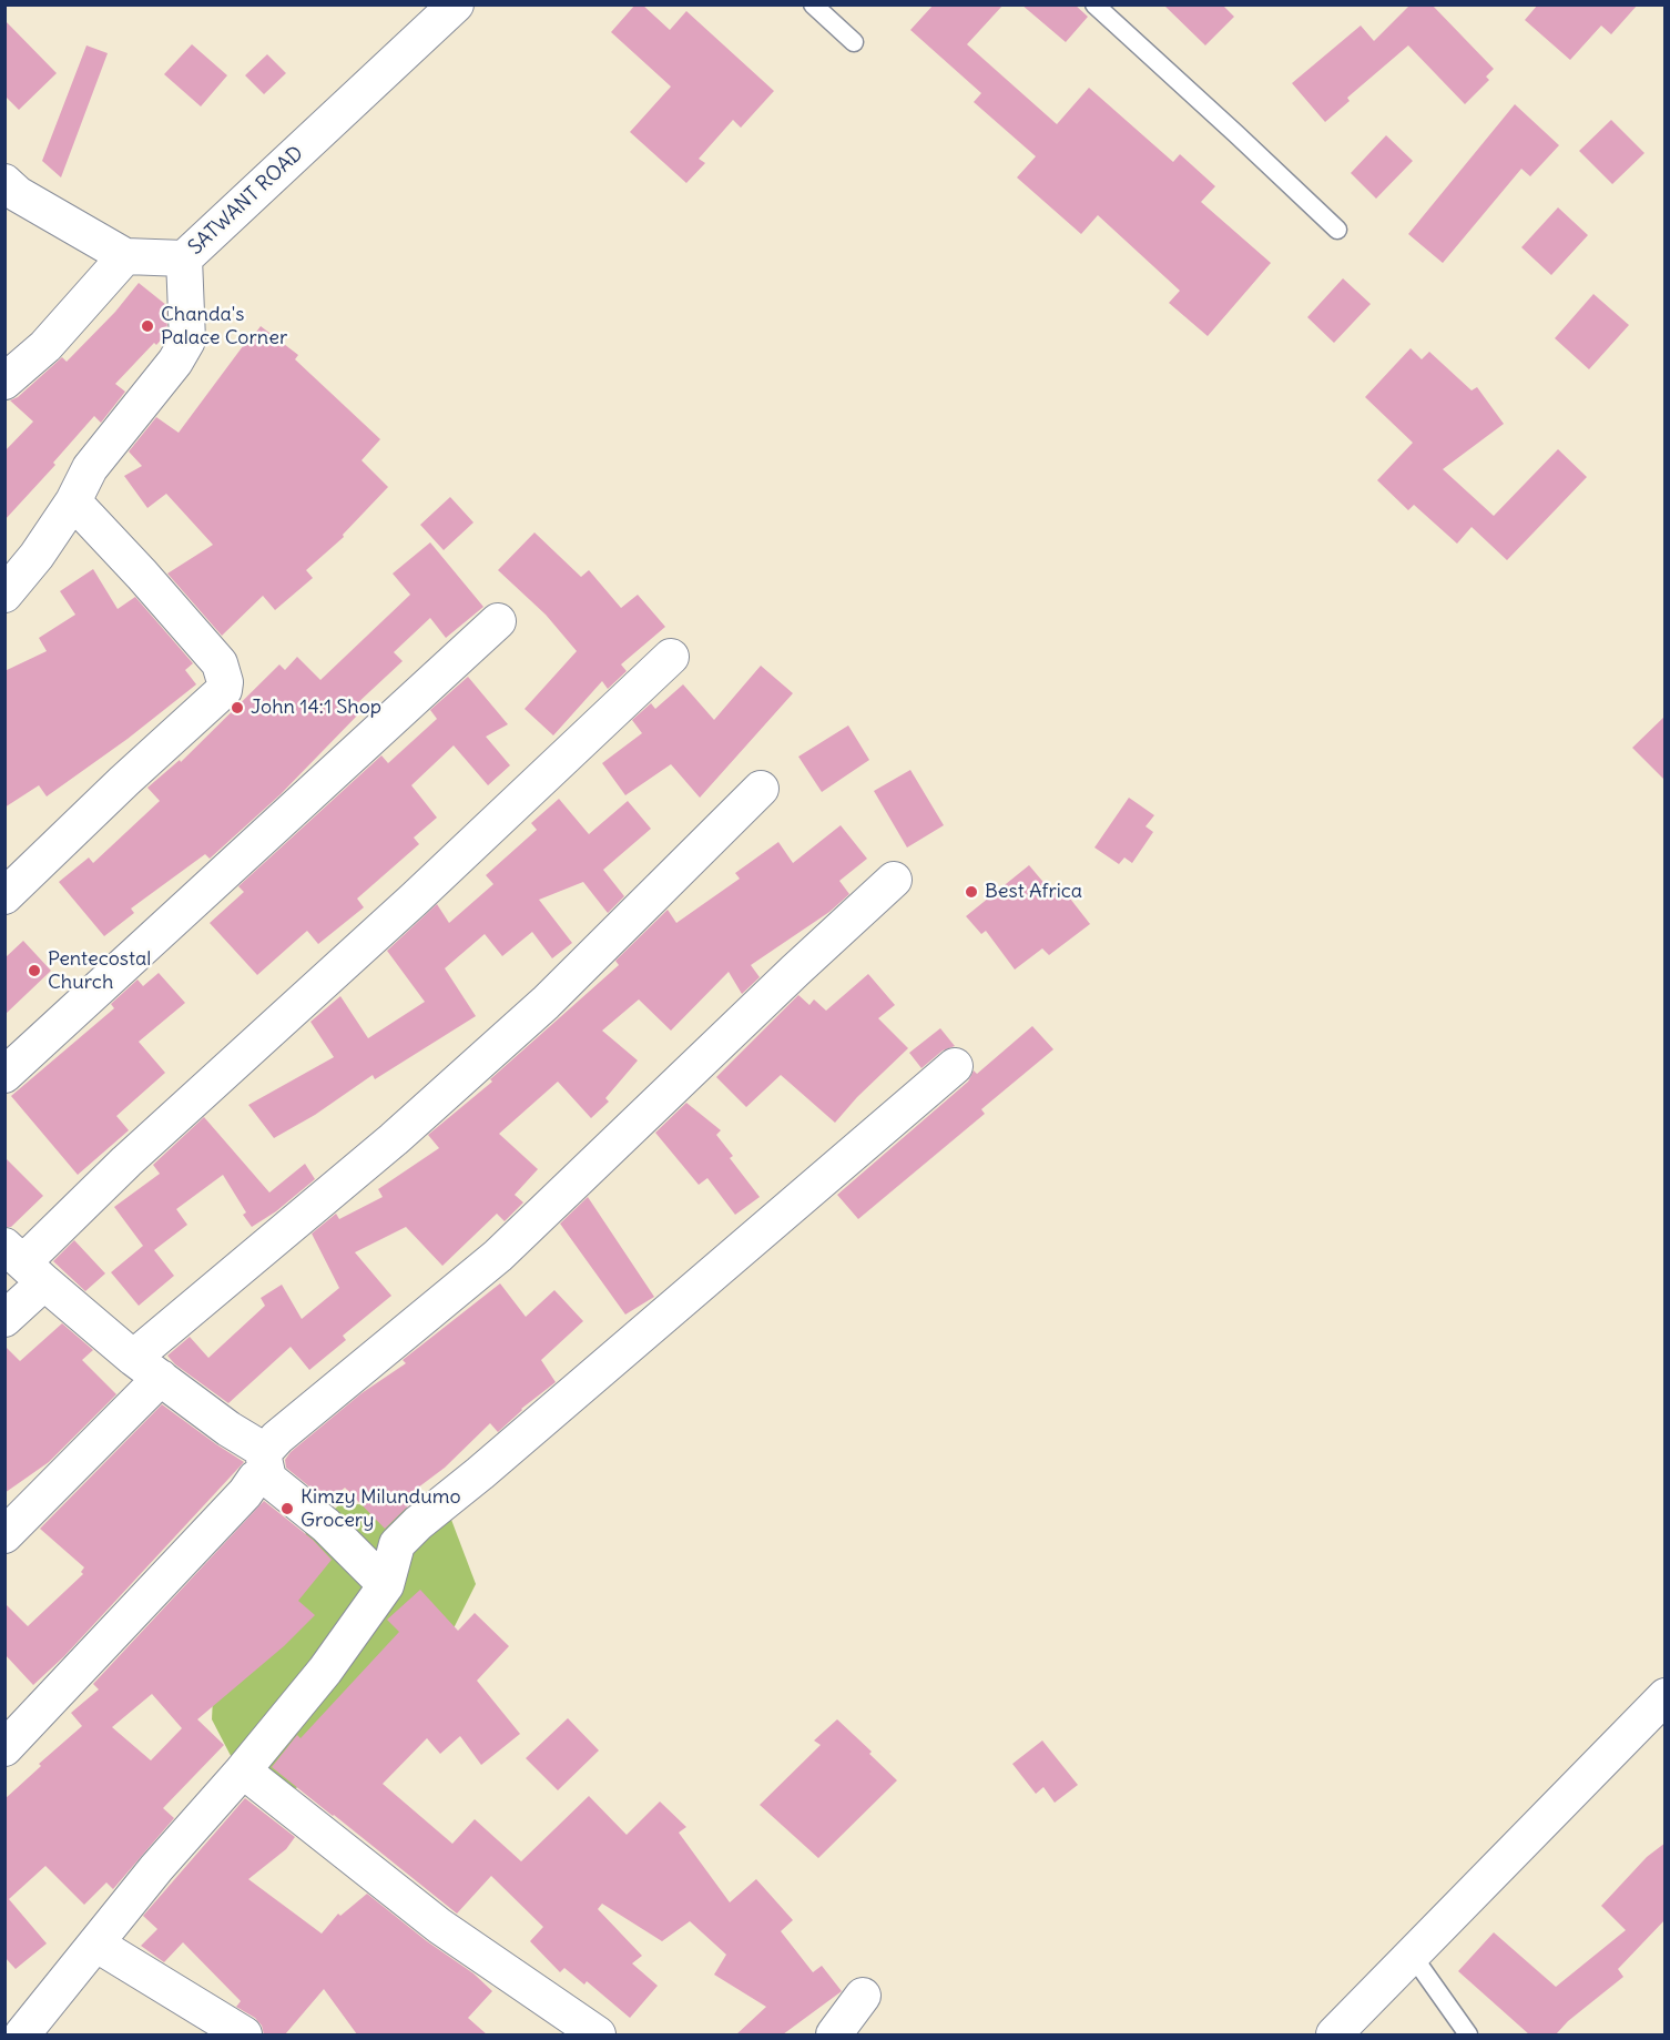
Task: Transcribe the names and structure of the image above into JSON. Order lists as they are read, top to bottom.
{
  "streets": {
    "street": ["SATWANT ROAD"]
  },
  "places": [
    "Chanda's Palace Corner",
    "John 14:1 Shop",
    "Best Africa",
    "Pentecostal Church",
    "Kimzy Milundumo Grocery"
  ]
}
